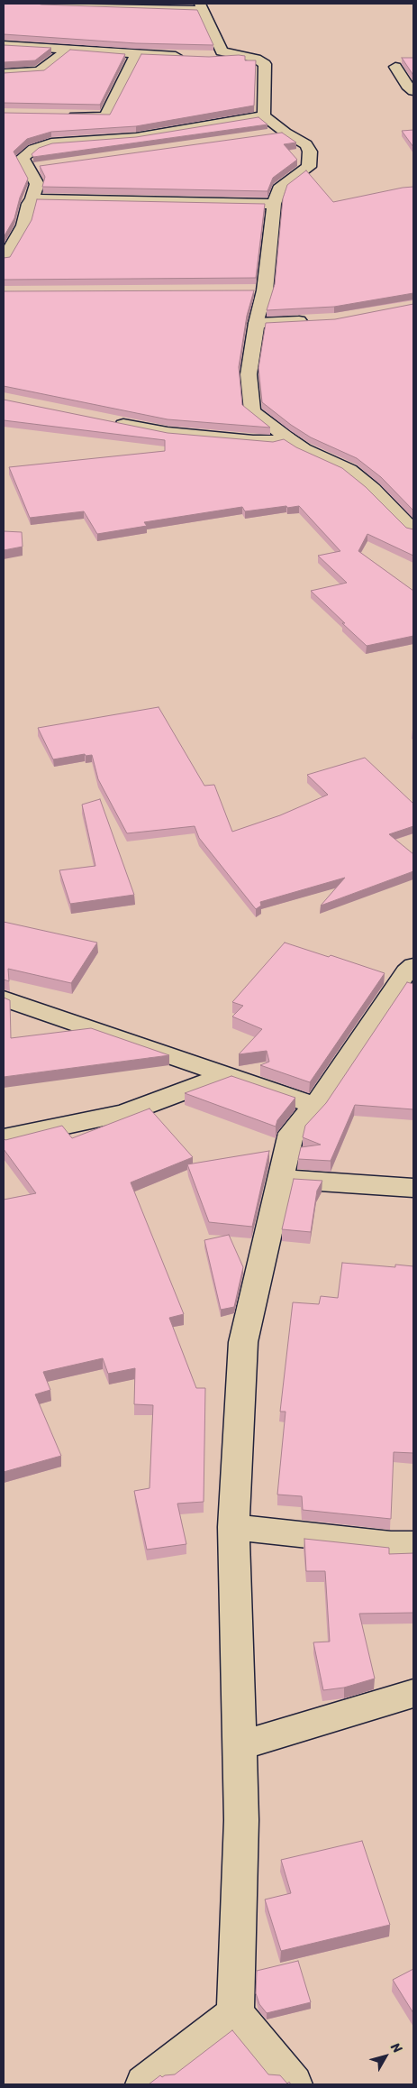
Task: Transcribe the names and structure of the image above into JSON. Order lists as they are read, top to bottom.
{
  "north": "top right"
}
